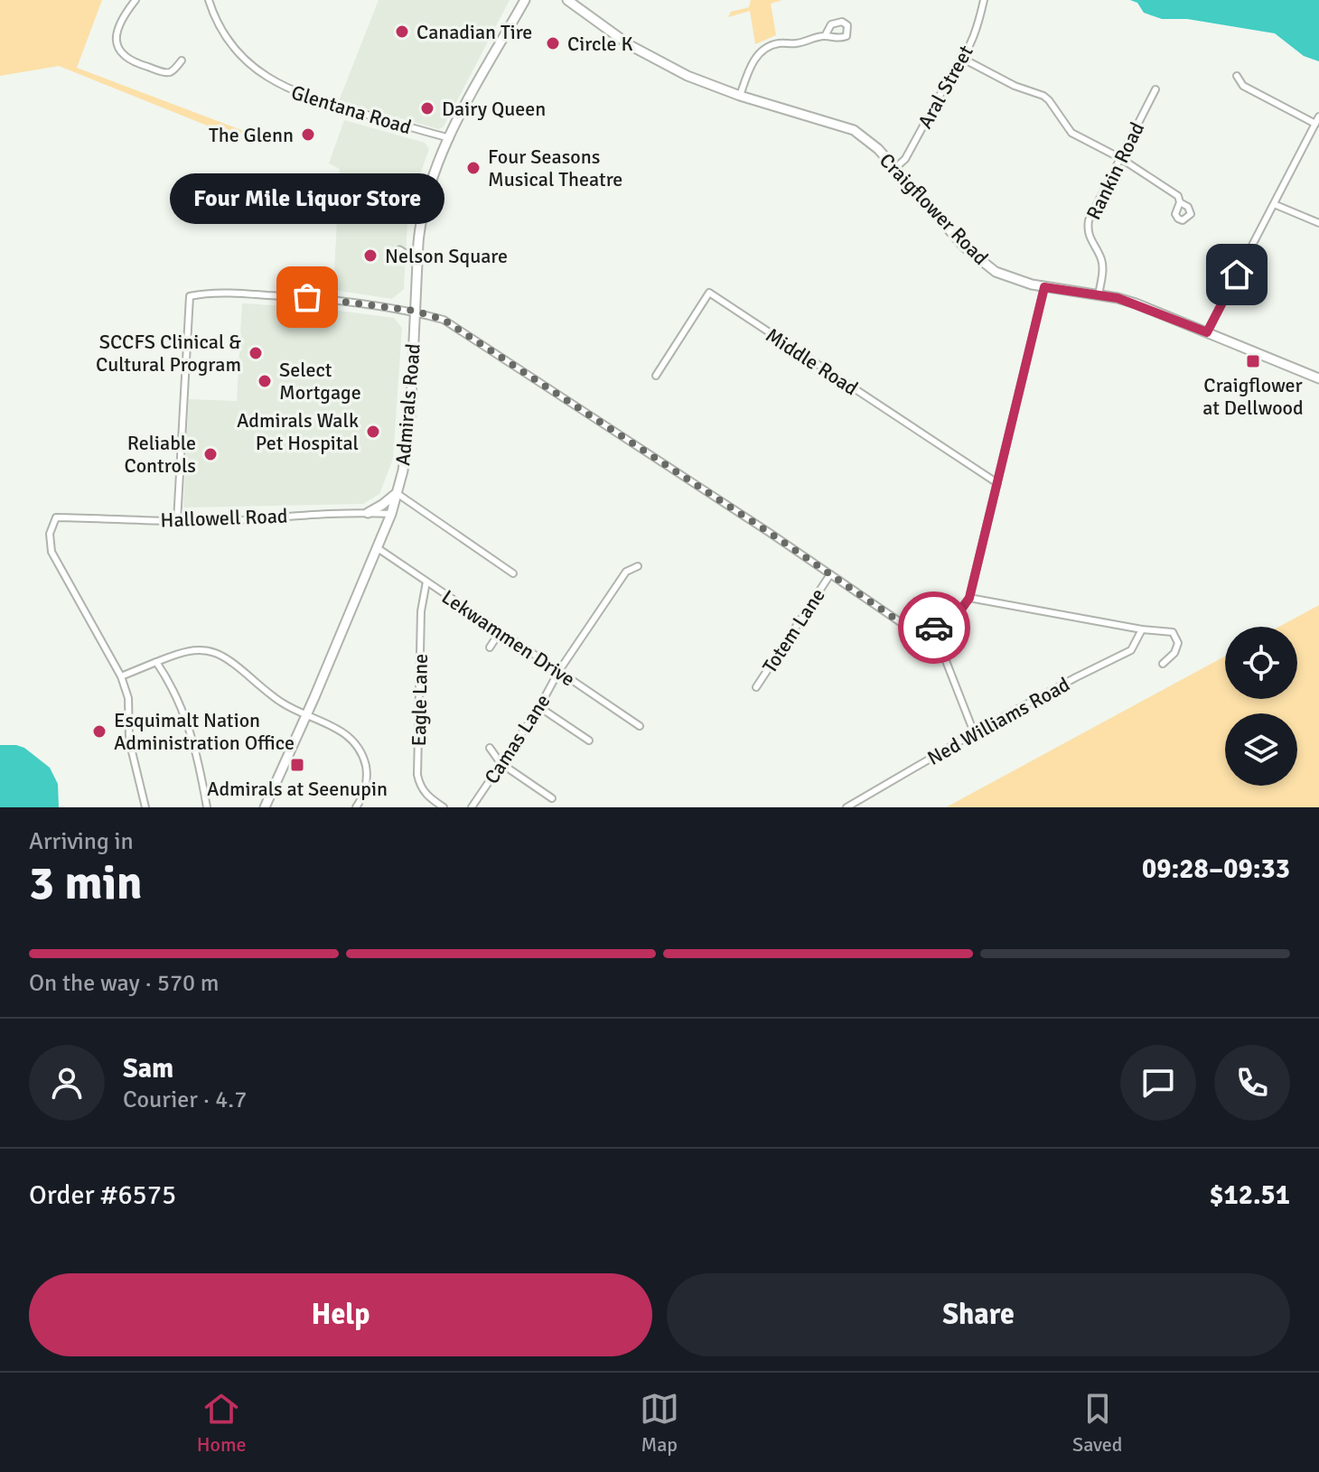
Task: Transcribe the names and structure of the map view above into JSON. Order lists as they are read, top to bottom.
{
  "streets": {
    "main road": ["Craigflower Road", "Admirals Road"],
    "street": [
      "Aral Street",
      "Glentana Road",
      "Rankin Road",
      "Middle Road",
      "Hallowell Road",
      "Totem Lane",
      "Lekwammen Drive",
      "Eagle Lane",
      "Ned Williams Road",
      "Camas Lane"
    ]
  },
  "crossings": [
    ["Aral Street", "Craigflower Road"],
    ["Glentana Road", "Admirals Road"],
    ["Rankin Road", "Craigflower Road"],
    ["Admirals Road", "Hallowell Road"],
    ["Admirals Road", "Lekwammen Drive"],
    ["Lekwammen Drive", "Eagle Lane"],
    ["Lekwammen Drive", "Camas Lane"]
  ],
  "places": {
    "other": [
      "Canadian Tire",
      "Circle K",
      "Dairy Queen",
      "The Glenn",
      "Four Seasons Musical Theatre",
      "Nelson Square",
      "Four Mile Liquor Store",
      "SCCFS Clinical & Cultural Program",
      "Select Mortgage",
      "Admirals Walk Pet Hospital",
      "Reliable Controls",
      "Esquimalt Nation Administration Office"
    ],
    "transit": ["Craigflower at Dellwood", "Admirals at Seenupin"]
  },
  "page": {
    "bubble": "Four Mile Liquor Store",
    "heading": ["3 min", "Arriving in", "09:28–09:33"],
    "panel": [
      "Sam",
      "Courier · 4.7",
      "Order #6575",
      "$12.51"
    ],
    "bar": "On the way · 570 m",
    "buttons": ["Help", "Share"],
    "tabs": ["Home", "Map", "Saved"]
  }
}
